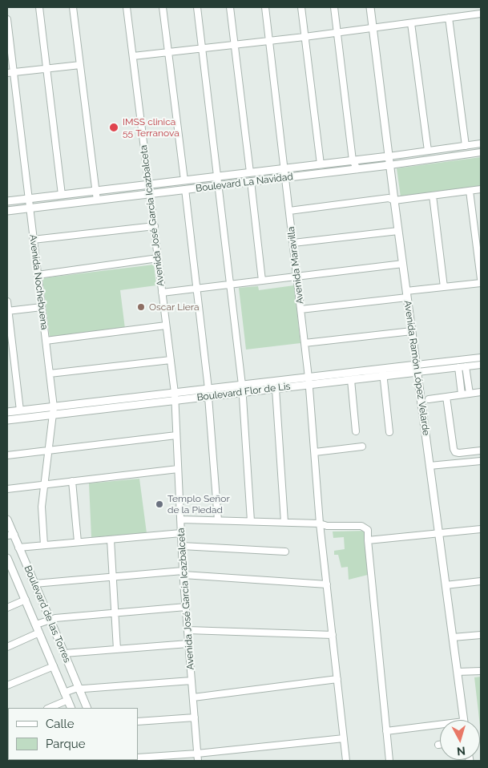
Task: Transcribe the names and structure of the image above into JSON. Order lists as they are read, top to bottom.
{
  "streets": {
    "street": [
      "Boulevard La Navidad",
      "Avenida José García Icazbalceta",
      "Avenida Maravilla",
      "Avenida Nochebuena",
      "Avenida Ramón López Velarde",
      "Boulevard Flor de Lis",
      "Boulevard de las Torres"
    ]
  },
  "crossings": [
    ["Boulevard La Navidad", "Avenida José García Icazbalceta"],
    ["Boulevard La Navidad", "Avenida Maravilla"],
    ["Boulevard La Navidad", "Avenida Nochebuena"],
    ["Boulevard La Navidad", "Avenida Ramón López Velarde"],
    ["Avenida José García Icazbalceta", "Boulevard Flor de Lis"],
    ["Avenida Maravilla", "Boulevard Flor de Lis"],
    ["Avenida Nochebuena", "Boulevard Flor de Lis"],
    ["Avenida Ramón López Velarde", "Boulevard Flor de Lis"]
  ],
  "places": ["IMSS clinica 55 Terranova", "Oscar Liera", "Templo Señor de la Piedad"],
  "legend": ["Calle", "Parque"],
  "north": "bottom"
}
